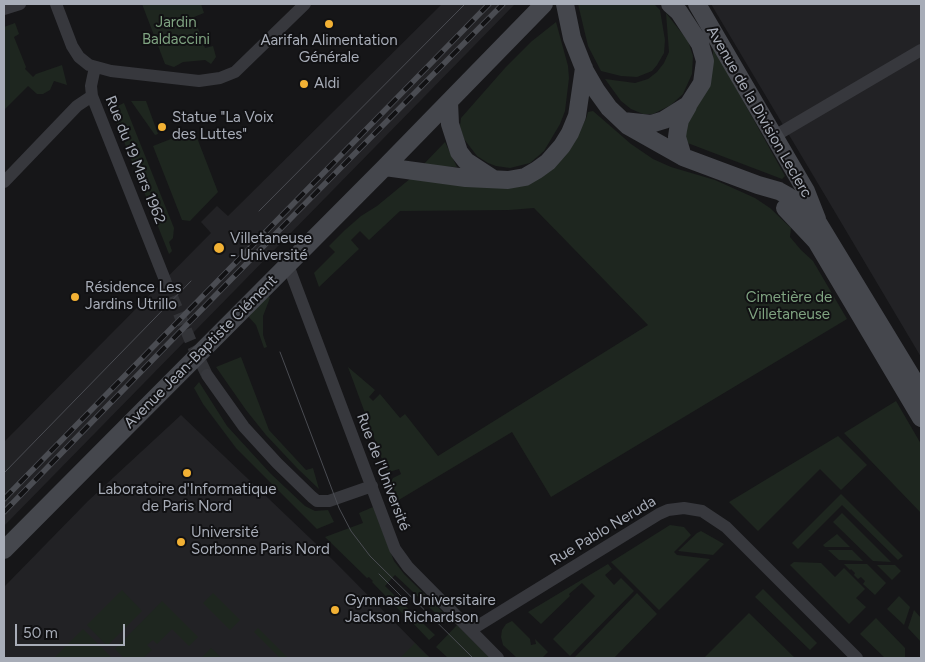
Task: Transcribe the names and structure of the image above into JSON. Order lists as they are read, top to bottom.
{
  "streets": {
    "street": [
      "Avenue de la Division Leclerc",
      "Rue du 19 Mars 1962",
      "Avenue Jean-Baptiste Clément",
      "Rue de l'Université",
      "Rue Pablo Neruda"
    ]
  },
  "crossings": [
    ["Avenue Jean-Baptiste Clément", "Rue de l'Université"],
    ["Rue de l'Université", "Rue Pablo Neruda"]
  ],
  "parks": ["Jardin Baldaccini", "Cimetière de Villetaneuse"],
  "places": [
    "Aarifah Alimentation Générale",
    "Aldi",
    "Statue \"La Voix des Luttes\"",
    "Villetaneuse - Université",
    "Résidence Les Jardins Utrillo",
    "Laboratoire d'Informatique de Paris Nord",
    "Université Sorbonne Paris Nord",
    "Gymnase Universitaire Jackson Richardson"
  ],
  "scale_bar": "50 m"
}
